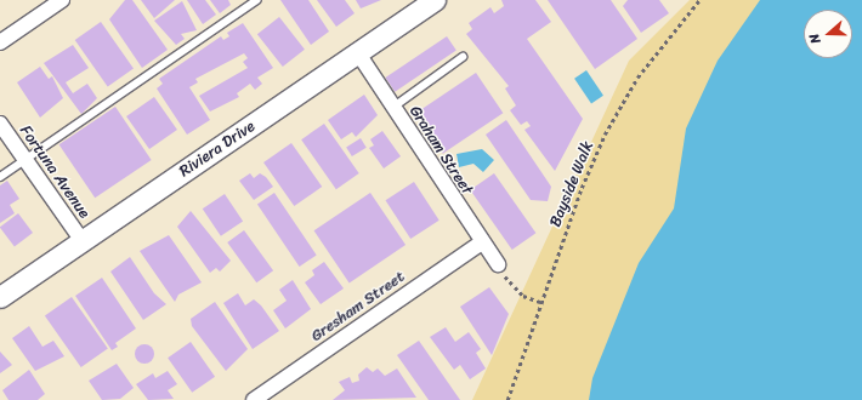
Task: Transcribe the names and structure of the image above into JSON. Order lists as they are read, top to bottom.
{
  "streets": {
    "street": [
      "Riviera Drive",
      "Graham Street",
      "Fortuna Avenue",
      "Gresham Street"
    ],
    "path": ["Bayside Walk"]
  },
  "crossings": [
    ["Riviera Drive", "Graham Street"],
    ["Riviera Drive", "Fortuna Avenue"],
    ["Graham Street", "Gresham Street"]
  ],
  "north": "left"
}
